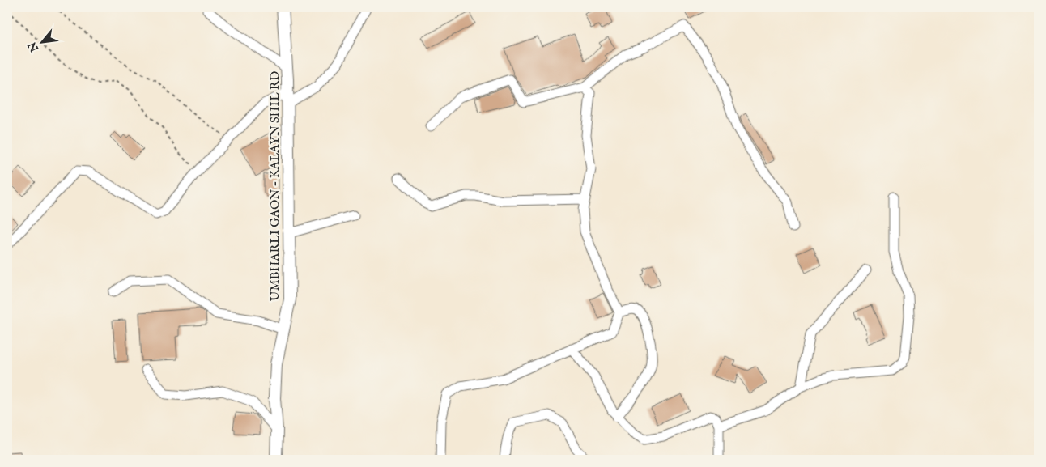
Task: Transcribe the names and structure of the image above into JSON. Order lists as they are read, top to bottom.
{
  "streets": {
    "street": ["UMBHARLI GAON - KALAYN SHIL RD"]
  },
  "north": "bottom left"
}
